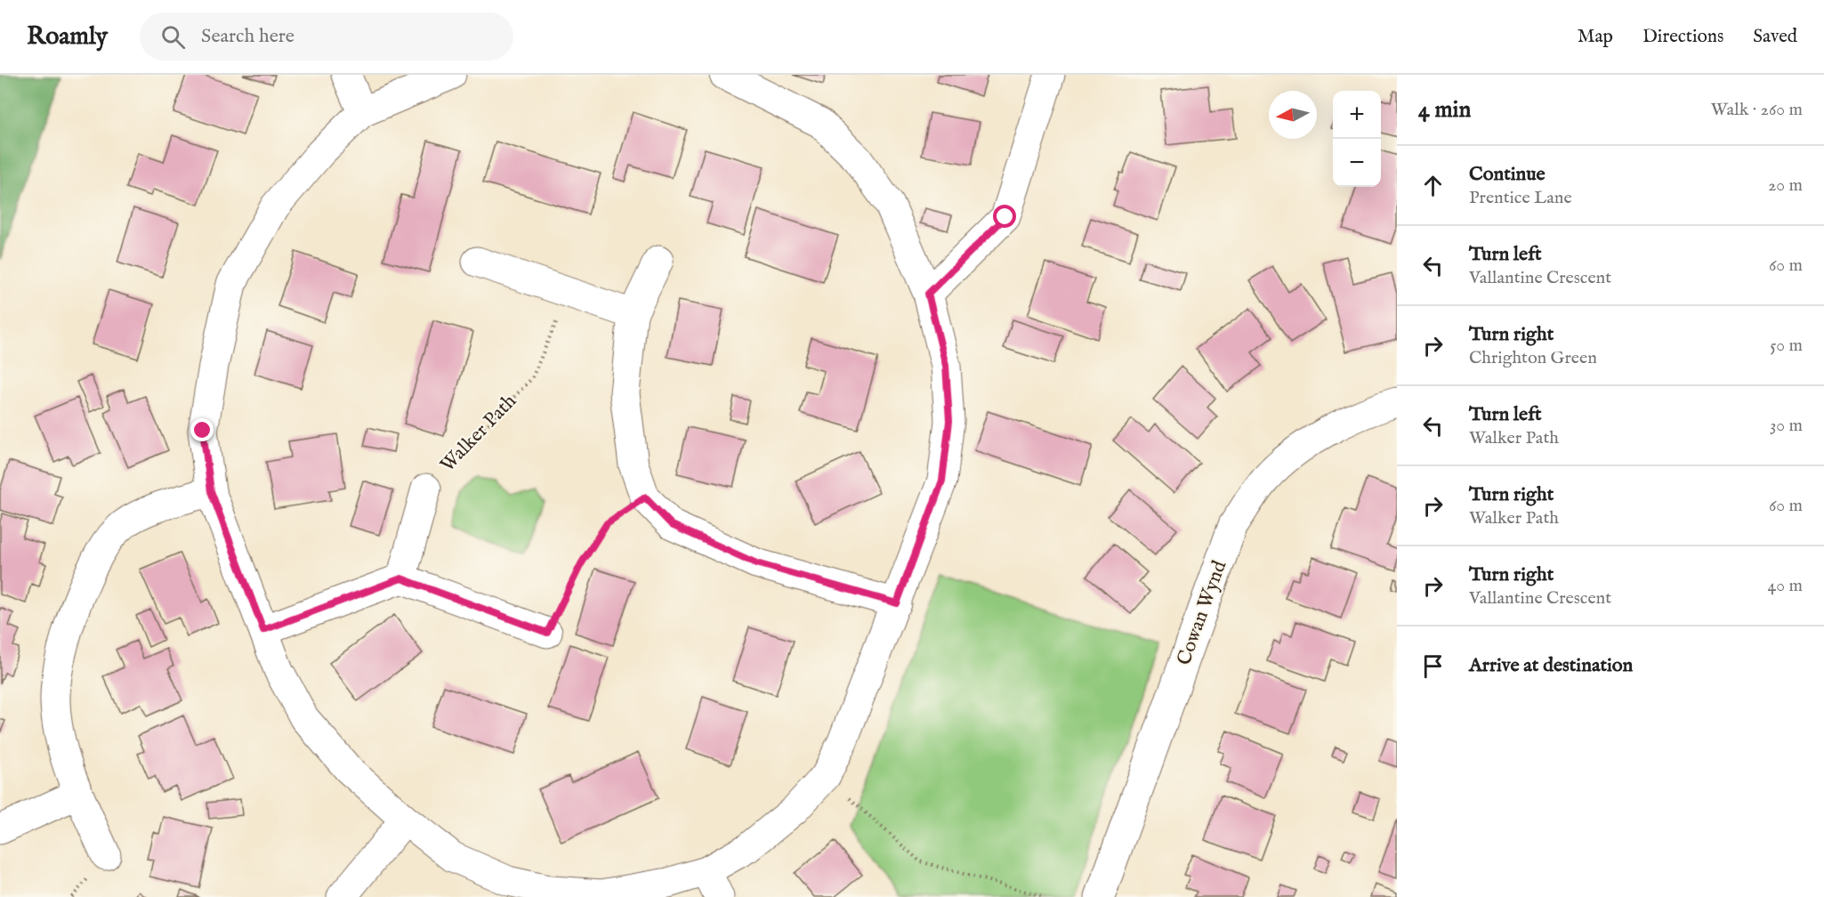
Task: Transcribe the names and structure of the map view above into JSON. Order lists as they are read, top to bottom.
{
  "streets": {
    "street": ["Walker Path", "Cowan Wynd"]
  },
  "north": "left",
  "page": {
    "header": "Roamly",
    "search": "Search here",
    "nav": ["Map", "Directions", "Saved"],
    "heading": ["4 min", "Walk · 260 m"],
    "map_buttons": ["+", "−"],
    "list": [
      ["Continue", "Prentice Lane", "20 m"],
      ["Turn left", "Vallantine Crescent", "60 m"],
      ["Turn right", "Chrighton Green", "50 m"],
      ["Turn left", "Walker Path", "30 m"],
      ["Turn right", "Walker Path", "60 m"],
      ["Turn right", "Vallantine Crescent", "40 m"],
      "Arrive at destination"
    ]
  }
}
